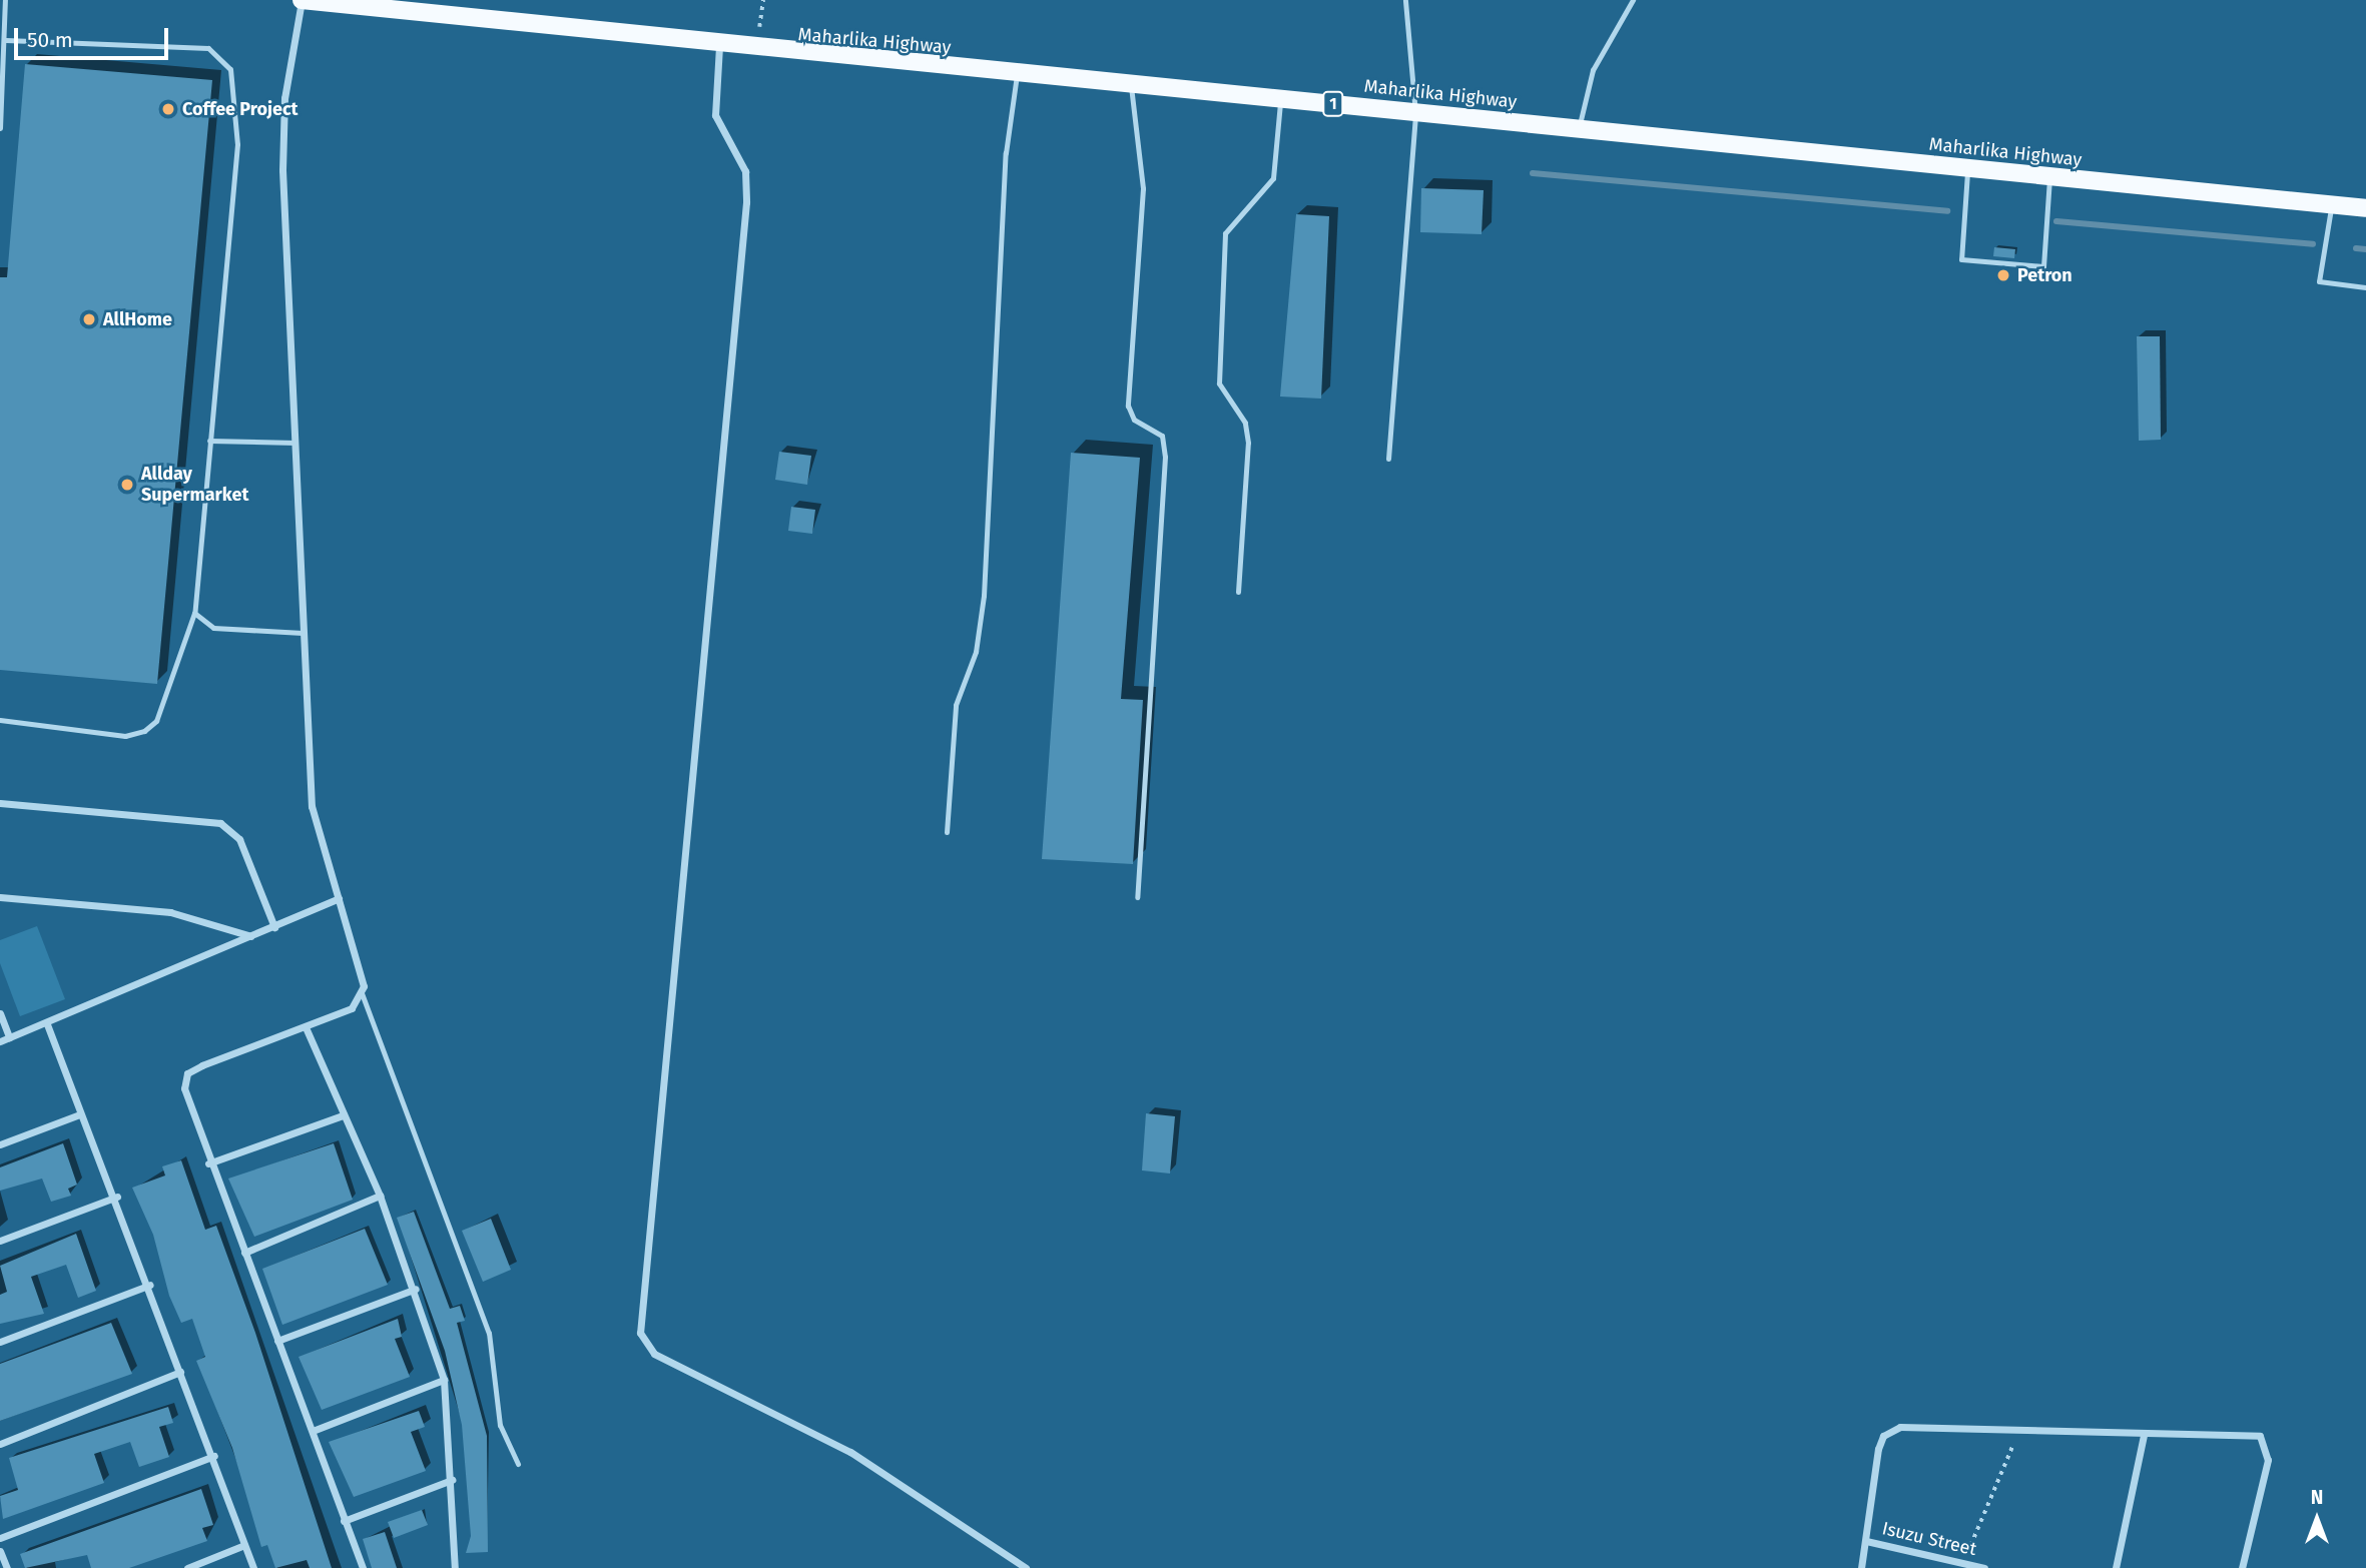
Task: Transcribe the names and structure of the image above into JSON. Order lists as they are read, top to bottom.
{
  "streets": {
    "main road": ["Maharlika Highway", "1"],
    "street": ["Isuzu Street"]
  },
  "places": [
    "Coffee Project",
    "Petron",
    "AllHome",
    "Allday Supermarket"
  ],
  "scale_bar": "50 m",
  "north": "top"
}
